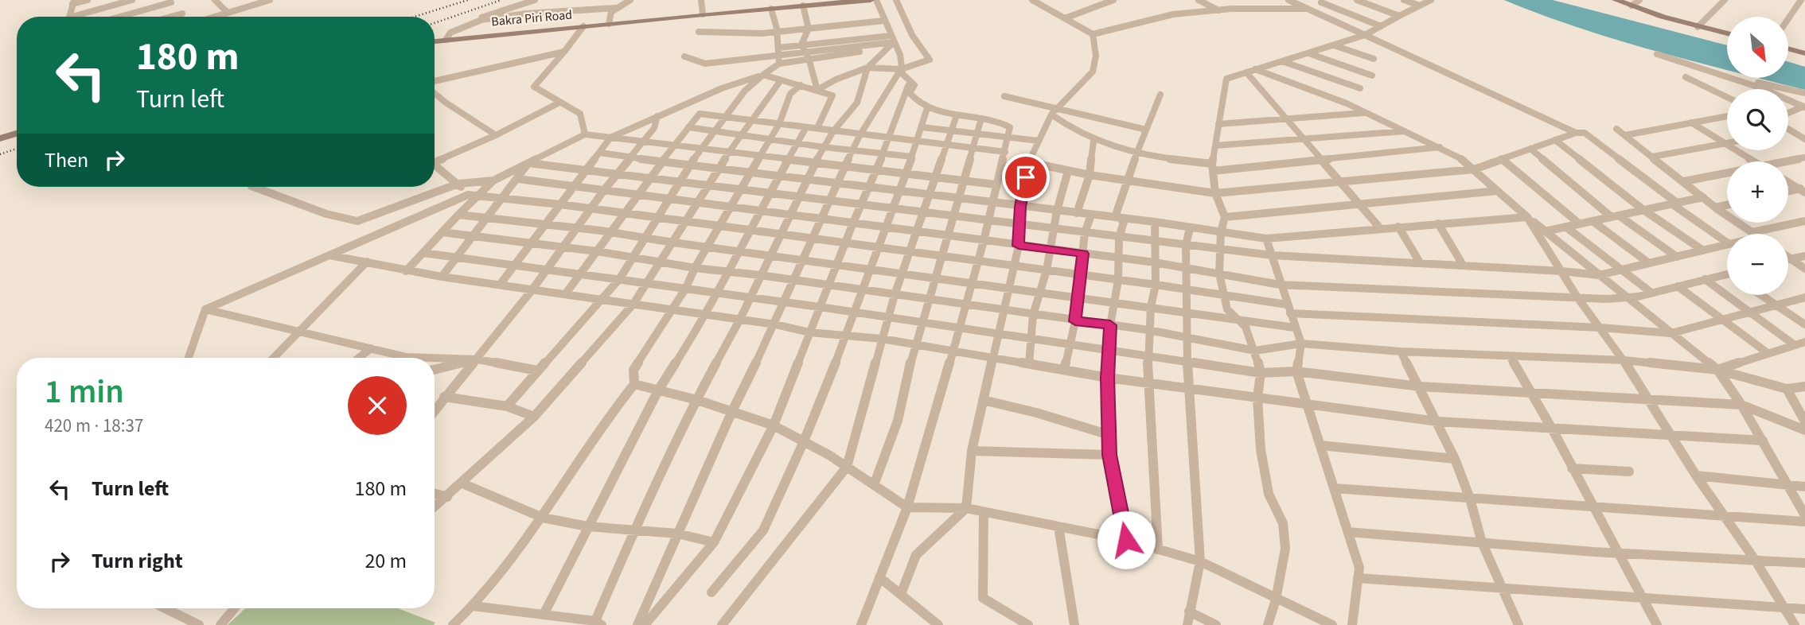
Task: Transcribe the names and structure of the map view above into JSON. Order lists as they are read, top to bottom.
{
  "streets": {
    "street": ["Bakra Piri Road"]
  },
  "north": "bottom right",
  "page": {
    "map_buttons": ["+", "−"],
    "turn": ["180 m", "Turn left"],
    "then": "Then",
    "heading": ["1 min", "420 m · 18:37"],
    "list": [
      {
        "name": "Turn left",
        "value": "180 m"
      },
      {
        "name": "Turn right",
        "value": "20 m"
      }
    ]
  }
}
